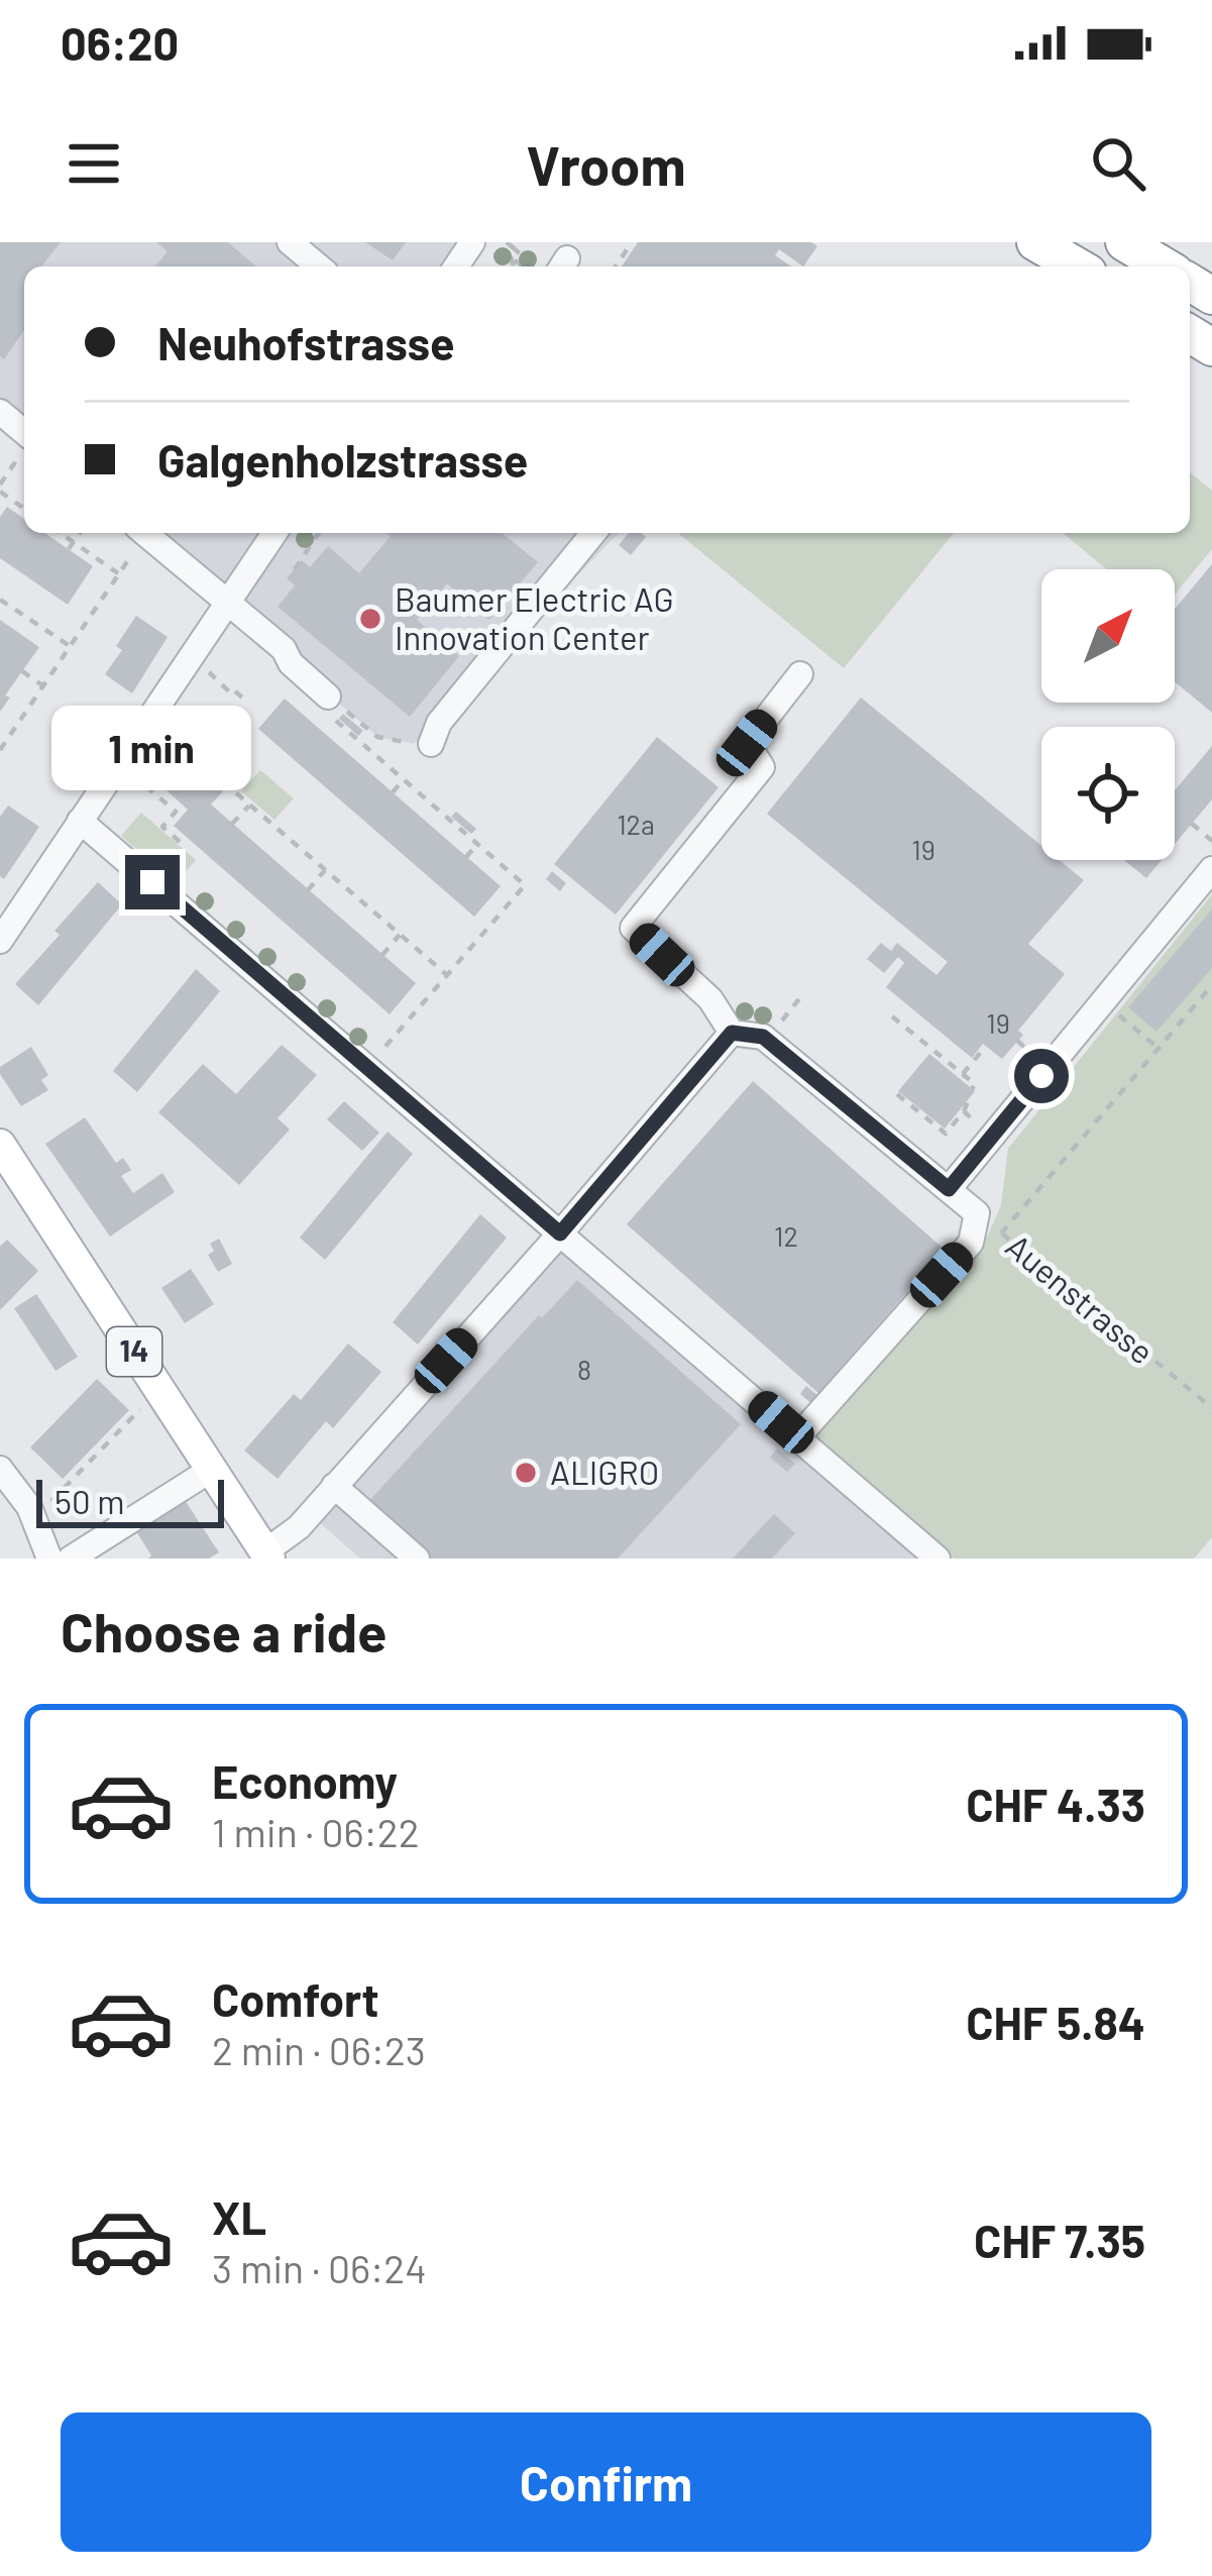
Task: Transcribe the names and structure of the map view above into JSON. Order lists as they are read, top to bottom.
{
  "streets": {
    "main road": ["14"],
    "street": ["Auenstrasse"]
  },
  "places": ["Baumer Electric AG Innovation Center", "ALIGRO"],
  "house_numbers": [
    "12a",
    "19",
    "19",
    "12",
    "8"
  ],
  "scale_bar": "50 m",
  "north": "top right",
  "page": {
    "status": "06:20",
    "header": "Vroom",
    "banner": ["Neuhofstrasse", "Galgenholzstrasse"],
    "bubble": "1 min",
    "scale": "50 m",
    "heading": "Choose a ride",
    "list": [
      {
        "name": "Economy",
        "note": "1 min · 06:22",
        "value": "CHF 4.33"
      },
      {
        "name": "Comfort",
        "note": "2 min · 06:23",
        "value": "CHF 5.84"
      },
      {
        "name": "XL",
        "note": "3 min · 06:24",
        "value": "CHF 7.35"
      }
    ],
    "buttons": "Confirm"
  }
}
